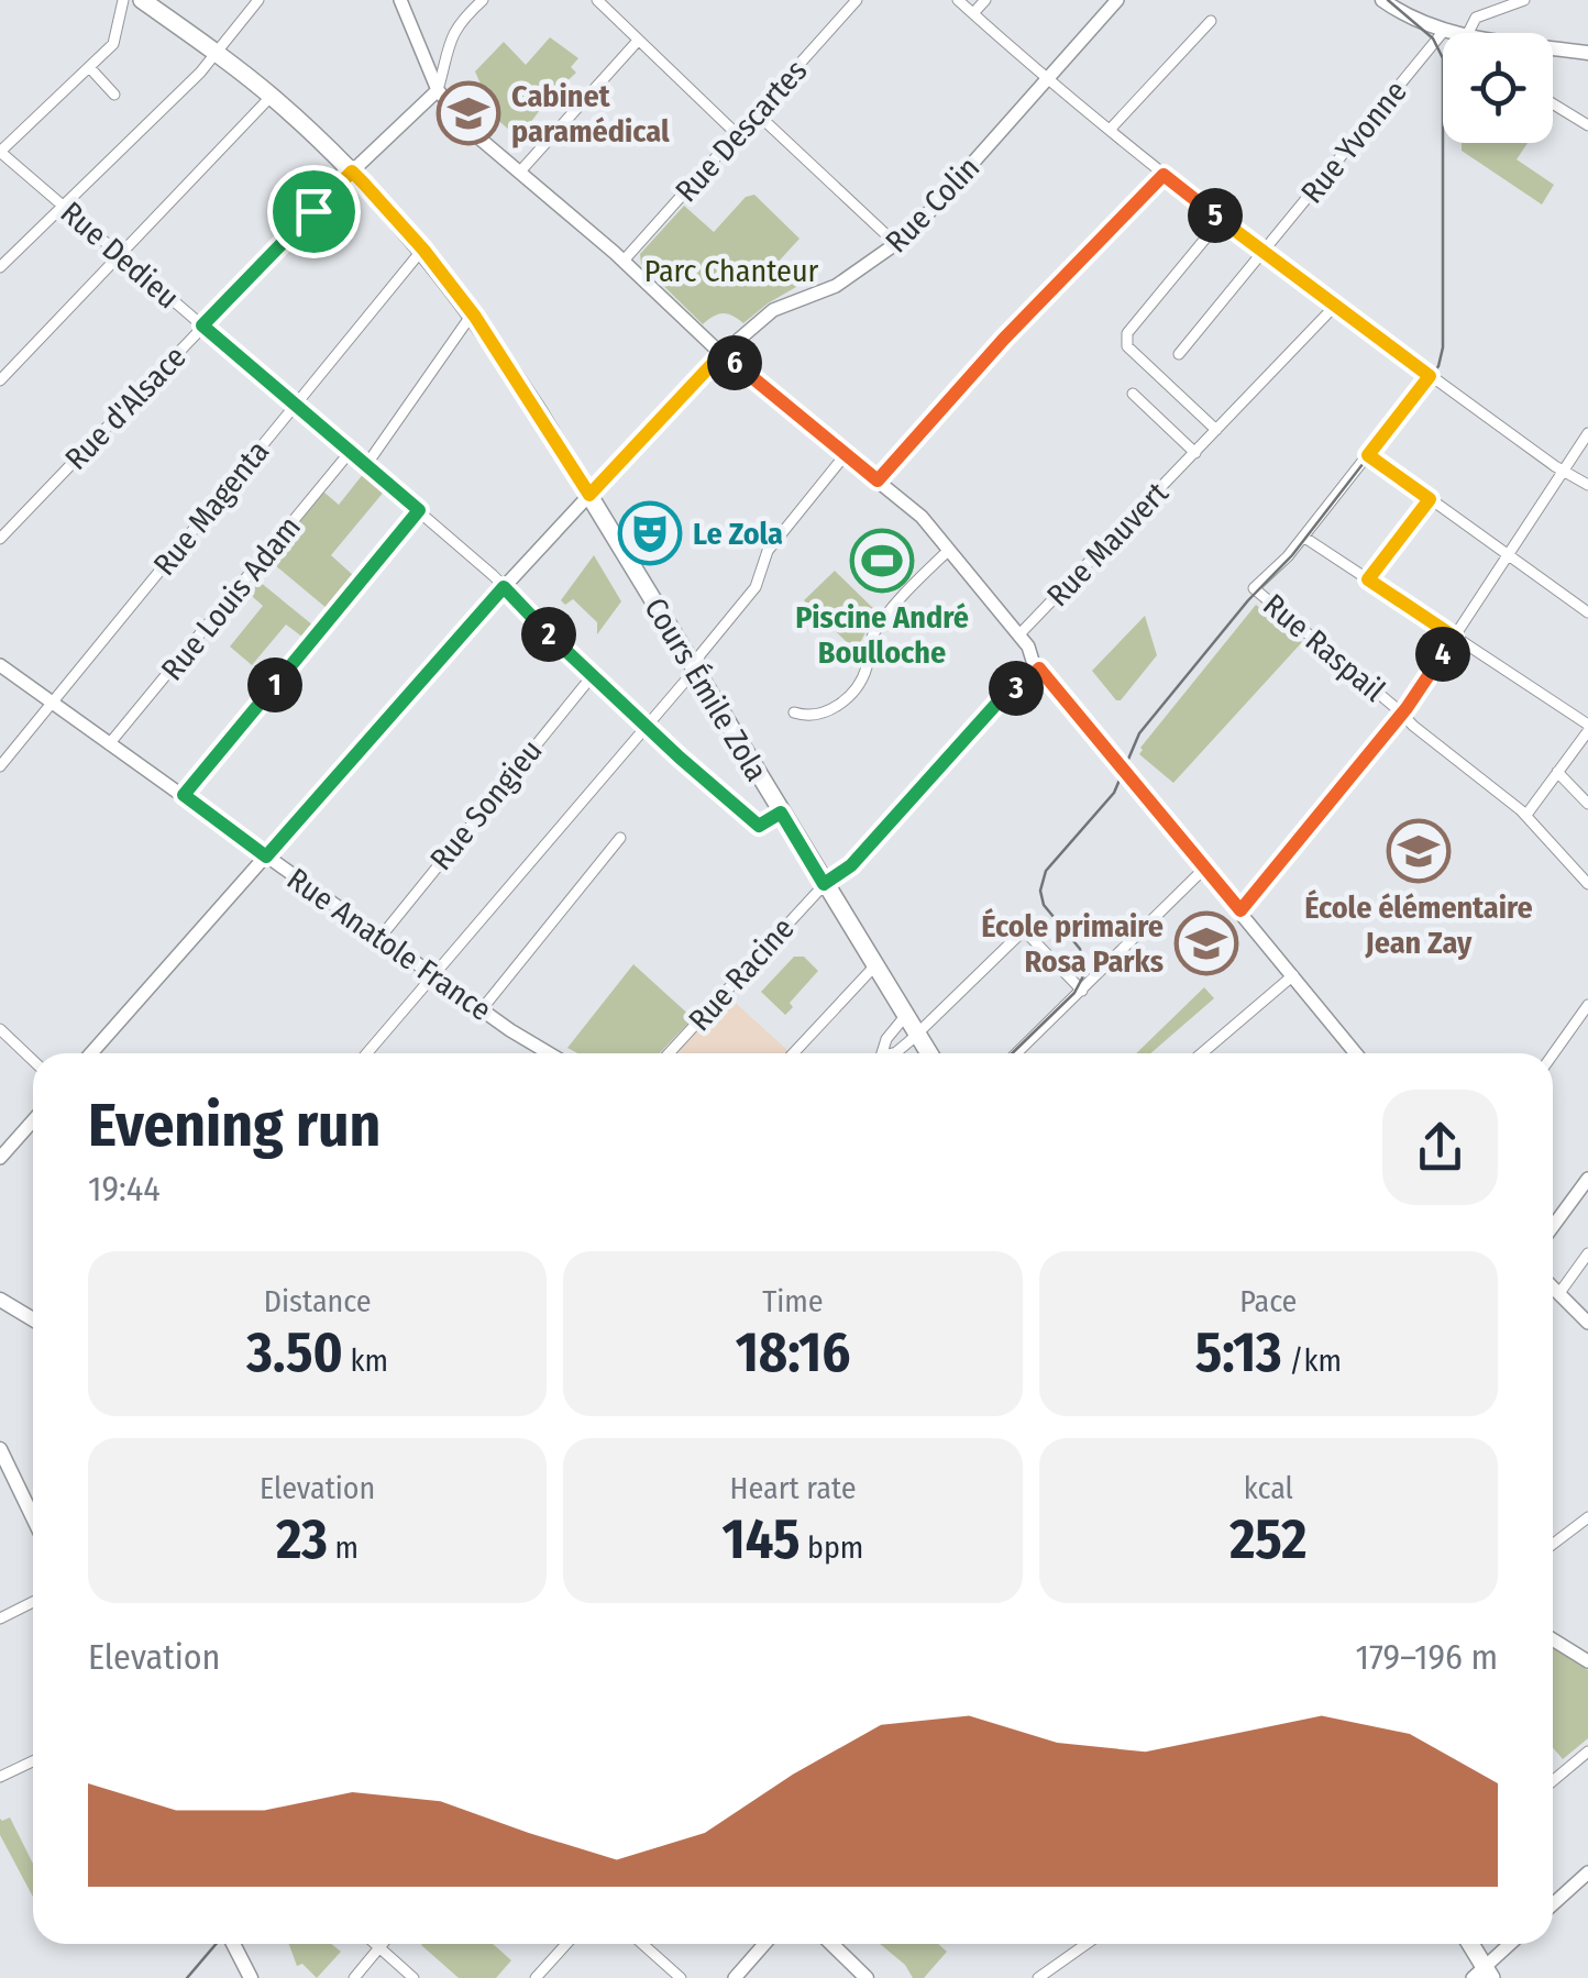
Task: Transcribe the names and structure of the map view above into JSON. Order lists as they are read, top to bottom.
{
  "streets": {
    "main road": ["Cours Émile Zola"],
    "street": [
      "Rue Descartes",
      "Rue Yvonne",
      "Rue Colin",
      "Rue Dedieu",
      "Rue d'Alsace",
      "Rue Magenta",
      "Rue Mauvert",
      "Rue Louis Adam",
      "Rue Raspail",
      "Rue Songieu",
      "Rue Anatole France",
      "Rue Racine"
    ]
  },
  "crossings": [
    ["Rue Colin", "Rue Dedieu"],
    ["Rue Colin", "Cours Émile Zola"],
    ["Rue Colin", "Rue Anatole France"],
    ["Rue Dedieu", "Rue d'Alsace"],
    ["Rue Dedieu", "Rue Magenta"],
    ["Rue Dedieu", "Rue Louis Adam"],
    ["Rue Dedieu", "Cours Émile Zola"],
    ["Rue Dedieu", "Rue Songieu"],
    ["Rue d'Alsace", "Cours Émile Zola"],
    ["Rue Magenta", "Cours Émile Zola"],
    ["Rue Magenta", "Rue Anatole France"],
    ["Rue Louis Adam", "Rue Anatole France"],
    ["Cours Émile Zola", "Rue Racine"],
    ["Rue Songieu", "Rue Anatole France"]
  ],
  "parks": ["Parc Chanteur"],
  "places": {
    "school or university": ["Cabinet paramédical", "École élémentaire Jean Zay", "École primaire Rosa Parks"],
    "theatre": ["Le Zola"],
    "sports": ["Piscine André Boulloche"]
  },
  "page": {
    "pins": [
      "5",
      "6",
      "2",
      "4",
      "1",
      "3"
    ],
    "heading": ["Evening run", "19:44"],
    "stats": [
      ["Distance", "3.50 km"],
      ["Time", "18:16"],
      ["Pace", "5:13 /km"],
      ["Elevation", "23 m"],
      ["Heart rate", "145 bpm"],
      ["kcal", "252"]
    ],
    "chart": ["Elevation", "179–196 m"]
  }
}
